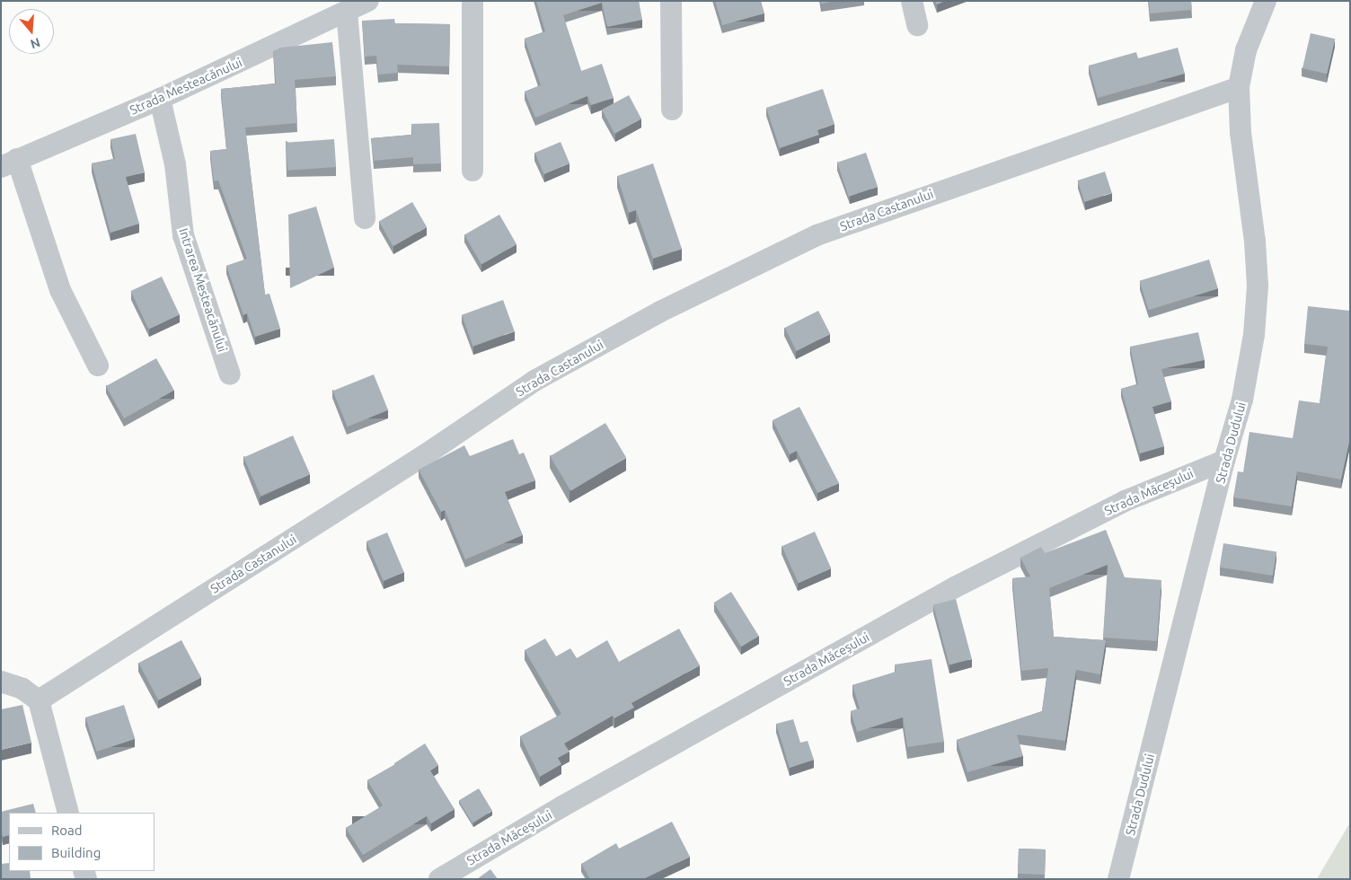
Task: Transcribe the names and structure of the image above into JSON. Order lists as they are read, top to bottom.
{
  "streets": {
    "street": [
      "Strada Mesteacănului",
      "Strada Castanului",
      "Intrarea Mesteacănului",
      "Strada Dudului",
      "Strada Măceșului"
    ]
  },
  "crossings": [
    ["Strada Mesteacănului", "Intrarea Mesteacănului"],
    ["Strada Castanului", "Strada Dudului"],
    ["Strada Dudului", "Strada Măceșului"]
  ],
  "legend": ["Road", "Building"],
  "north": "bottom"
}
